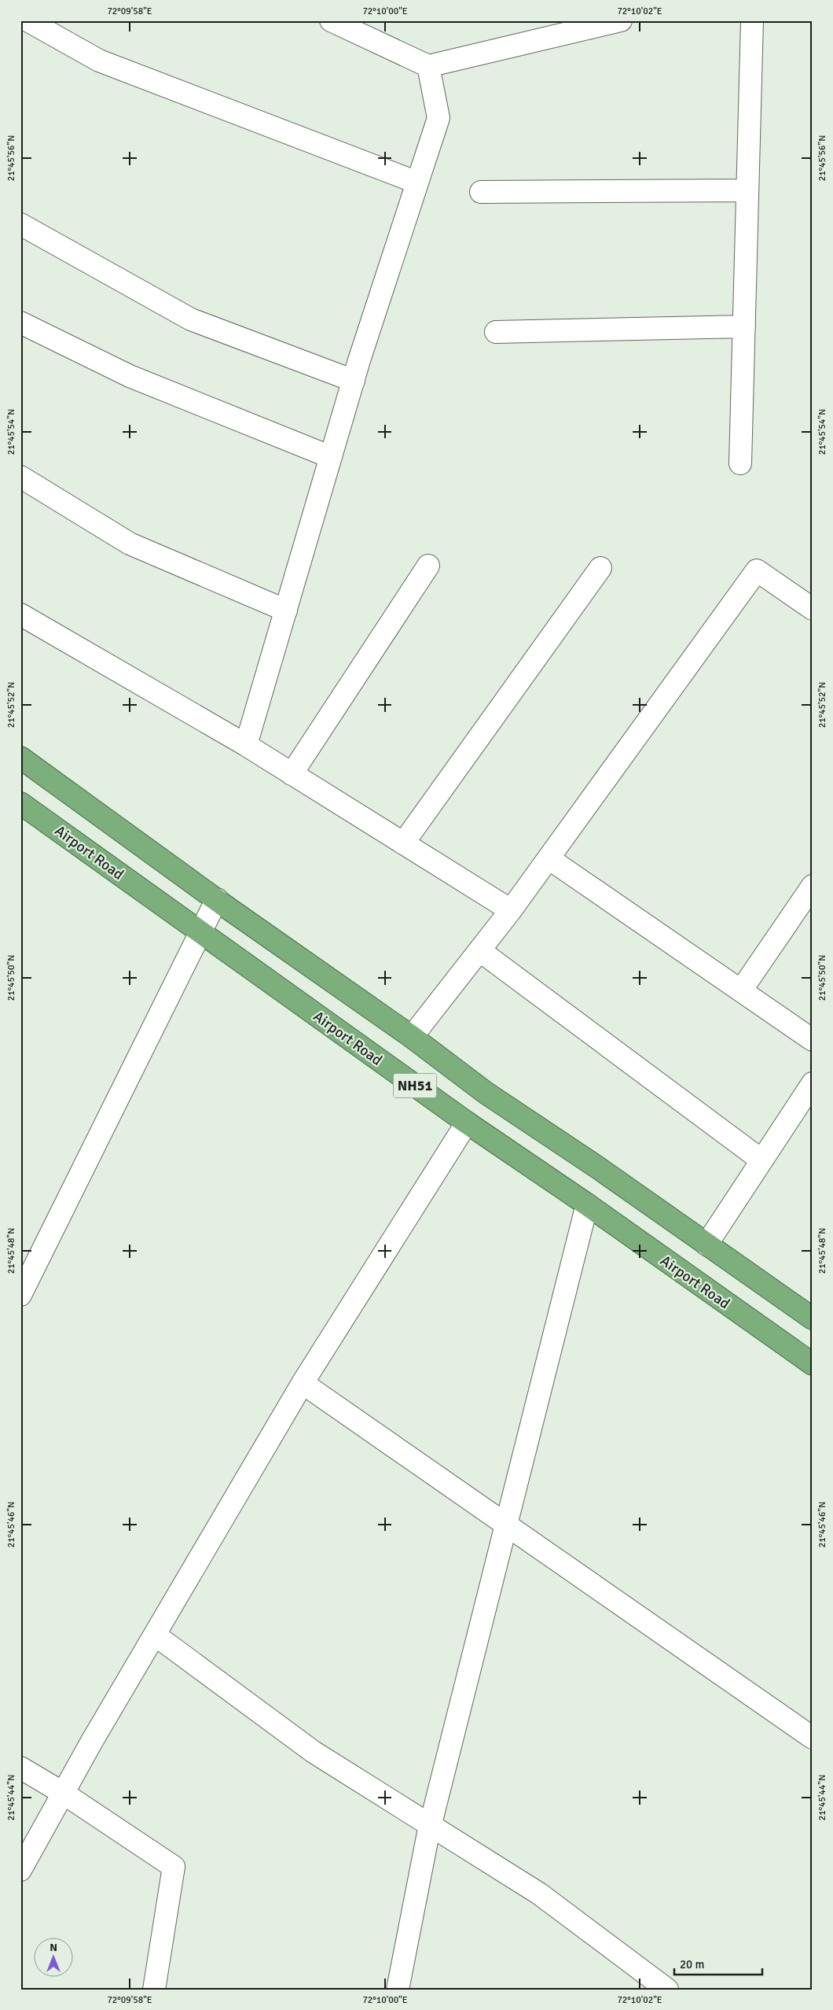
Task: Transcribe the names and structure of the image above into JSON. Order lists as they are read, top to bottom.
{
  "streets": {
    "highway": ["Airport Road", "NH51"]
  },
  "scale_bar": "20 m",
  "north": "top",
  "coordinates": [
    "72°09'58\"E",
    "72°10'00\"E",
    "72°10'02\"E",
    "21°45'56\"N",
    "21°45'54\"N",
    "21°45'52\"N",
    "21°45'50\"N",
    "21°45'48\"N",
    "21°45'46\"N",
    "21°45'44\"N"
  ]
}
